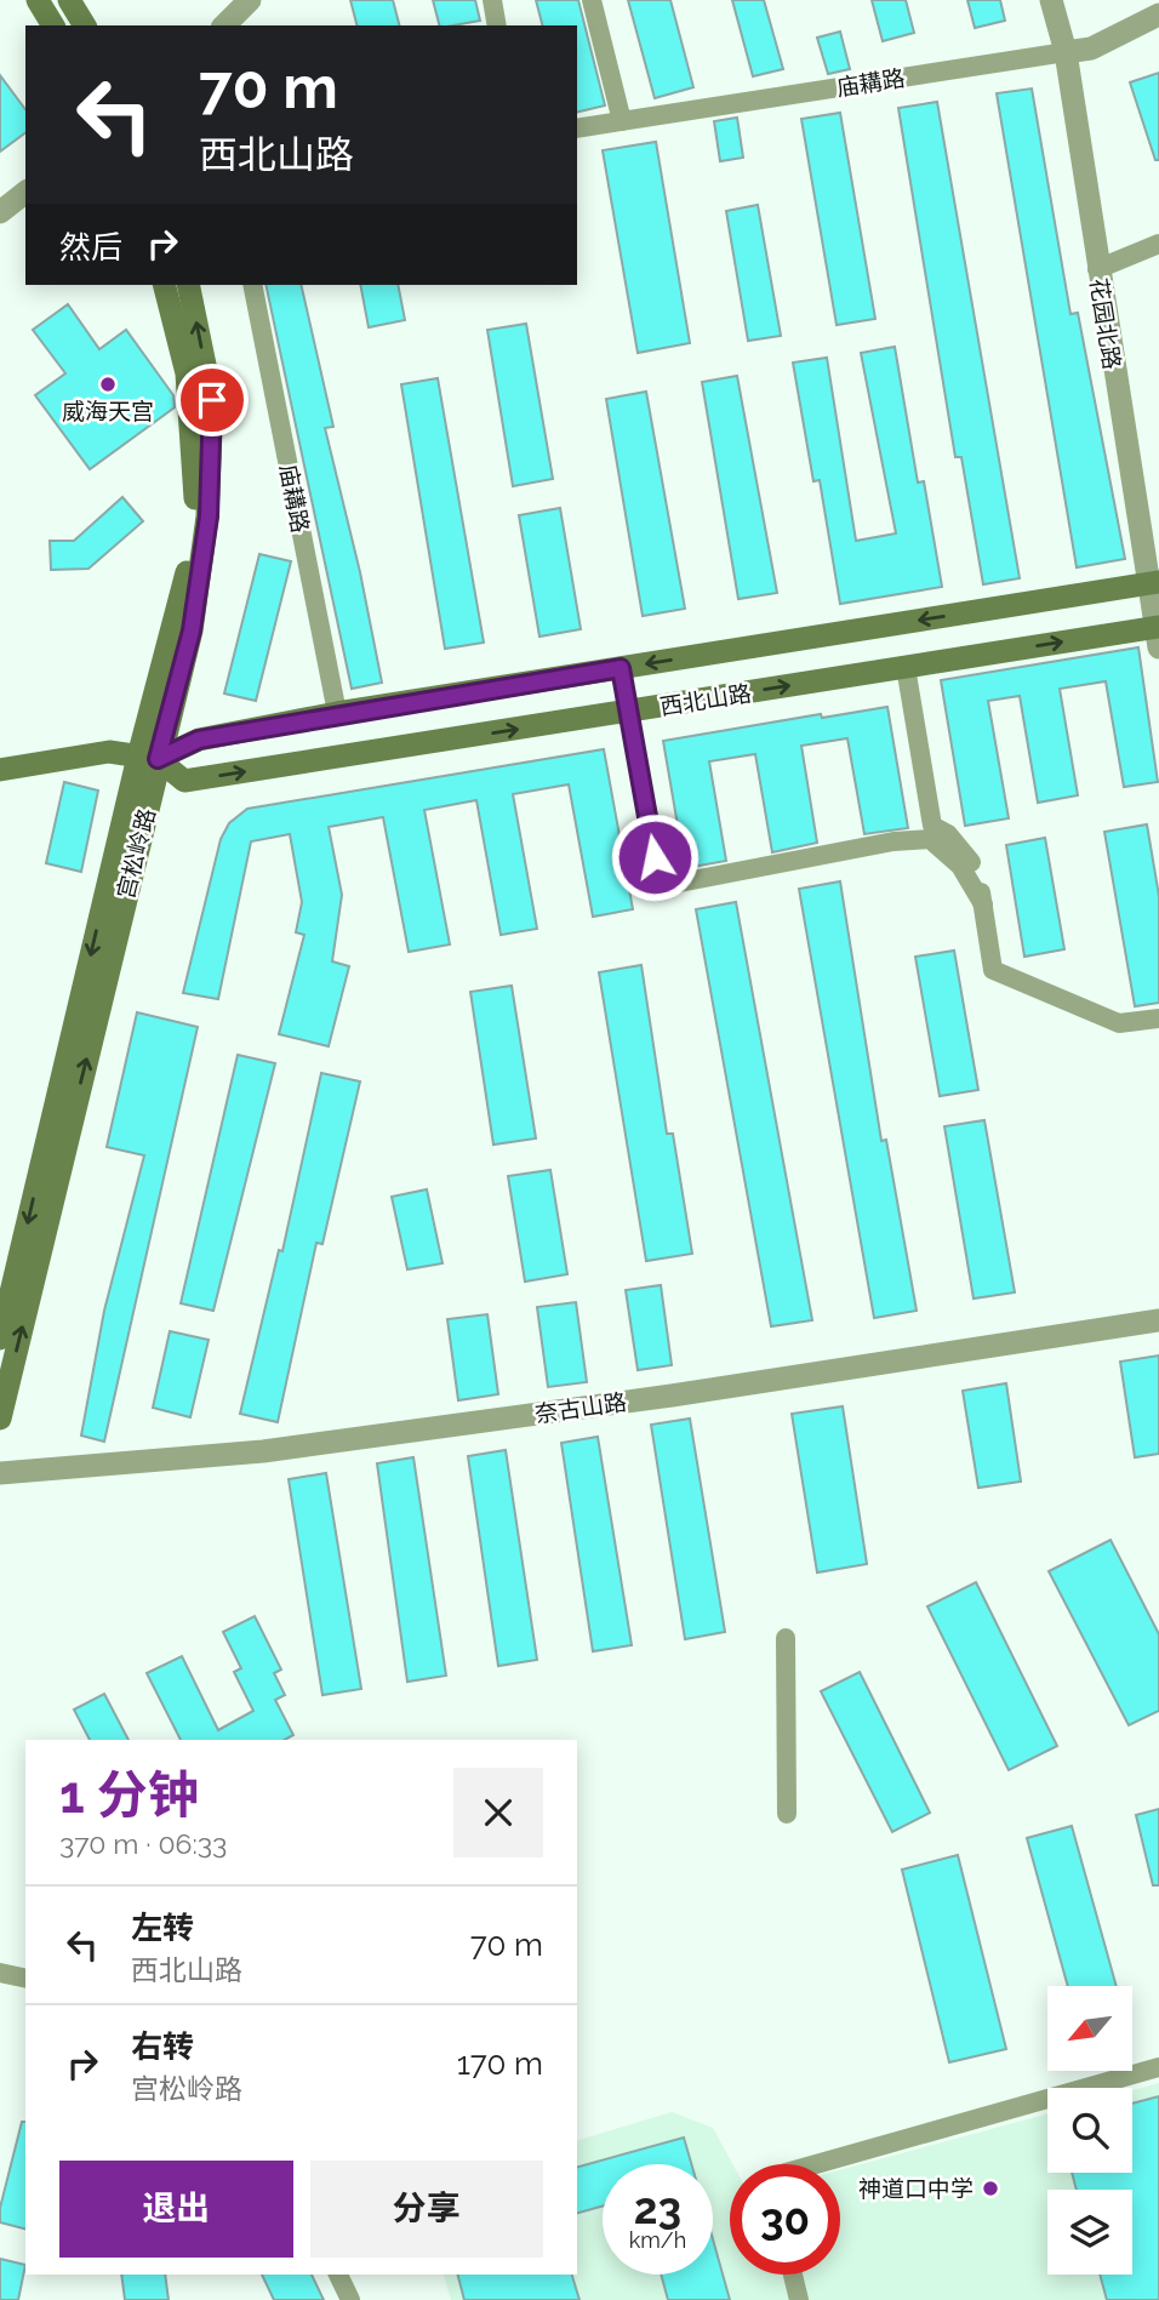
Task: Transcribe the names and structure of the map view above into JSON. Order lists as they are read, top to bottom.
{
  "streets": {
    "main road": ["西北山路", "宫松岭路"],
    "street": ["庙耩路", "花园北路", "奈古山路"]
  },
  "crossings": [
    ["庙耩路", "花园北路"],
    ["庙耩路", "西北山路"],
    ["花园北路", "西北山路"],
    ["西北山路", "宫松岭路"]
  ],
  "places": ["威海天宫", "神道口中学"],
  "north": "bottom left",
  "page": {
    "turn": ["70 m", "西北山路"],
    "then": "然后",
    "heading": ["1 分钟", "370 m · 06:33"],
    "list": [
      {
        "name": "左转",
        "note": "西北山路",
        "value": "70 m"
      },
      {
        "name": "右转",
        "note": "宫松岭路",
        "value": "170 m"
      }
    ],
    "buttons": ["退出", "分享"],
    "speed": "23 km/h",
    "limit": "30"
  }
}
